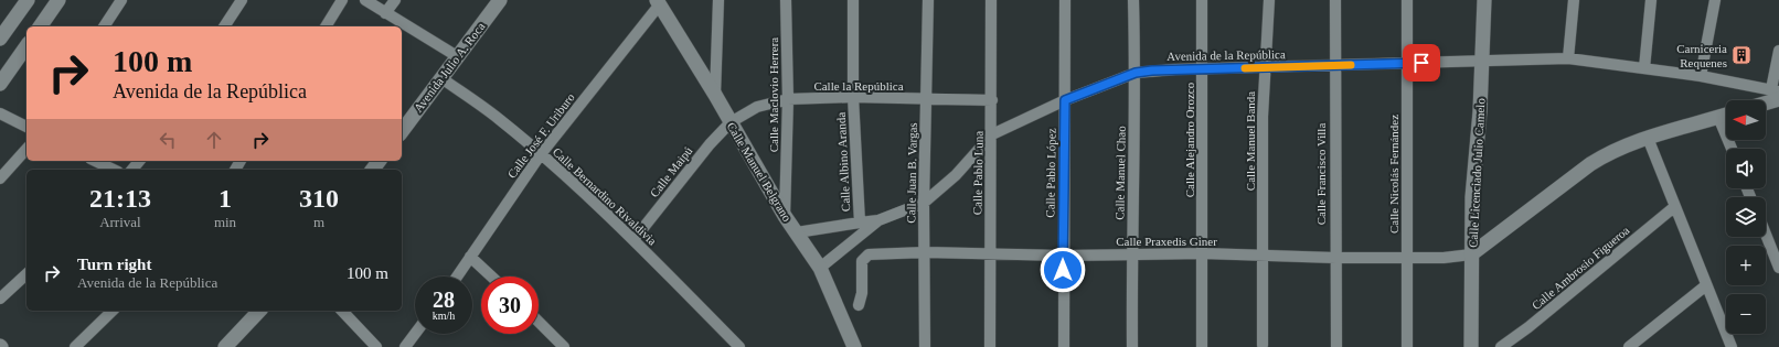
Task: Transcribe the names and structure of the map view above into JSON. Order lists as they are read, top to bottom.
{
  "streets": {
    "street": [
      "Avenida de la República",
      "Avenida Julio A. Roca",
      "Calle la República",
      "Calle Maclovio Herrera",
      "Calle José F. Uriburo",
      "Calle Alejandro Orozco",
      "Calle Manuel Banda",
      "Calle Albino Aranda",
      "Calle Maipú",
      "Calle Manuel Belgrano",
      "Calle Juan B. Vargas",
      "Calle Pablo Luna",
      "Calle Pablo López",
      "Calle Manuel Chao",
      "Calle Licenciado Julio Camelo",
      "Calle Francisco Villa",
      "Calle Nicolás Fernández",
      "Calle Bernardino Rivaldivia",
      "Calle Praxedis Giner",
      "Calle Ambrosio Figueroa"
    ]
  },
  "crossings": [
    ["Avenida de la República", "Calle Alejandro Orozco"],
    ["Avenida de la República", "Calle Manuel Banda"],
    ["Avenida de la República", "Calle Albino Aranda"],
    ["Avenida de la República", "Calle Manuel Belgrano"],
    ["Avenida de la República", "Calle Juan B. Vargas"],
    ["Avenida de la República", "Calle Pablo Luna"],
    ["Avenida de la República", "Calle Pablo López"],
    ["Avenida de la República", "Calle Manuel Chao"],
    ["Avenida de la República", "Calle Licenciado Julio Camelo"],
    ["Avenida de la República", "Calle Francisco Villa"],
    ["Avenida de la República", "Calle Nicolás Fernández"],
    ["Avenida Julio A. Roca", "Calle Bernardino Rivaldivia"],
    ["Calle la República", "Calle Maclovio Herrera"],
    ["Calle la República", "Calle Albino Aranda"],
    ["Calle la República", "Calle Maipú"],
    ["Calle la República", "Calle Manuel Belgrano"],
    ["Calle la República", "Calle Juan B. Vargas"],
    ["Calle la República", "Calle Pablo Luna"],
    ["Calle Maclovio Herrera", "Calle Manuel Belgrano"],
    ["Calle José F. Uriburo", "Calle Manuel Belgrano"],
    ["Calle José F. Uriburo", "Calle Bernardino Rivaldivia"],
    ["Calle Alejandro Orozco", "Calle Praxedis Giner"],
    ["Calle Manuel Banda", "Calle Praxedis Giner"],
    ["Calle Maipú", "Calle Manuel Belgrano"],
    ["Calle Maipú", "Calle Bernardino Rivaldivia"],
    ["Calle Juan B. Vargas", "Calle Praxedis Giner"],
    ["Calle Pablo Luna", "Calle Praxedis Giner"],
    ["Calle Pablo López", "Calle Praxedis Giner"],
    ["Calle Manuel Chao", "Calle Praxedis Giner"],
    ["Calle Licenciado Julio Camelo", "Calle Praxedis Giner"],
    ["Calle Francisco Villa", "Calle Praxedis Giner"],
    ["Calle Nicolás Fernández", "Calle Praxedis Giner"]
  ],
  "places": {
    "building": ["Carniceria Requenes"]
  },
  "north": "left",
  "page": {
    "turn": ["100 m", "Avenida de la República"],
    "map_buttons": ["+", "−"],
    "eta": [
      "21:13",
      "Arrival",
      "1",
      "min",
      "310",
      "m"
    ],
    "list": [
      {
        "name": "Turn right",
        "note": "Avenida de la República",
        "value": "100 m"
      }
    ],
    "speed": "28 km/h",
    "limit": "30"
  }
}
